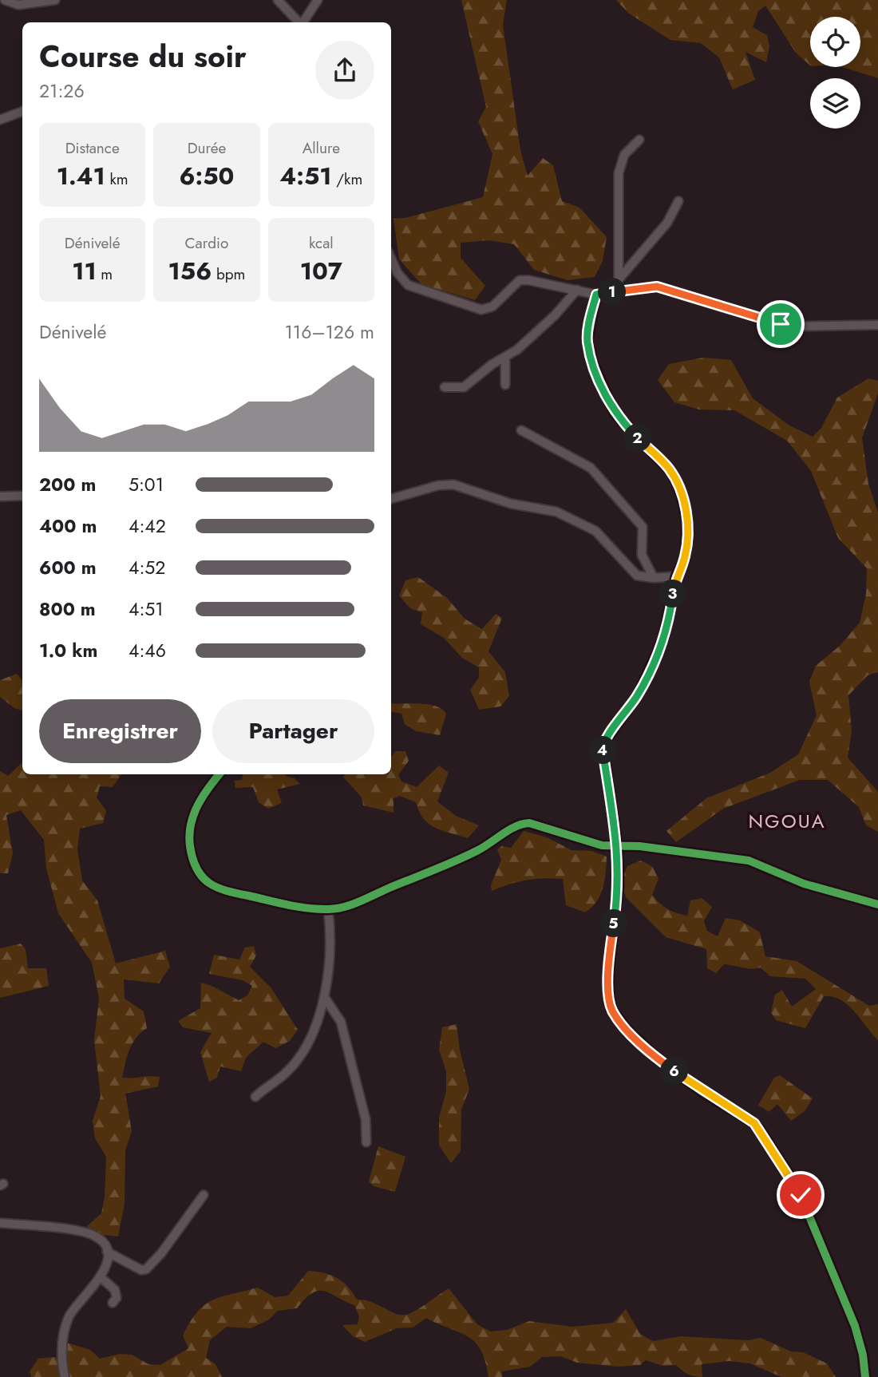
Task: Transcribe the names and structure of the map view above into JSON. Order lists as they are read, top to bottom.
{
  "districts": ["NGOUA"],
  "page": {
    "heading": ["Course du soir", "21:26"],
    "stats": [
      ["Distance", "1.41 km"],
      ["Durée", "6:50"],
      ["Allure", "4:51 /km"],
      ["Dénivelé", "11 m"],
      ["Cardio", "156 bpm"],
      ["kcal", "107"]
    ],
    "pins": [
      "1",
      "2",
      "3",
      "4",
      "5",
      "6"
    ],
    "chart": ["Dénivelé", "116–126 m"],
    "list": [
      {
        "name": "200 m",
        "note": "5:01"
      },
      {
        "name": "400 m",
        "note": "4:42"
      },
      {
        "name": "600 m",
        "note": "4:52"
      },
      {
        "name": "800 m",
        "note": "4:51"
      },
      {
        "name": "1.0 km",
        "note": "4:46"
      }
    ],
    "buttons": ["Enregistrer", "Partager"]
  }
}
